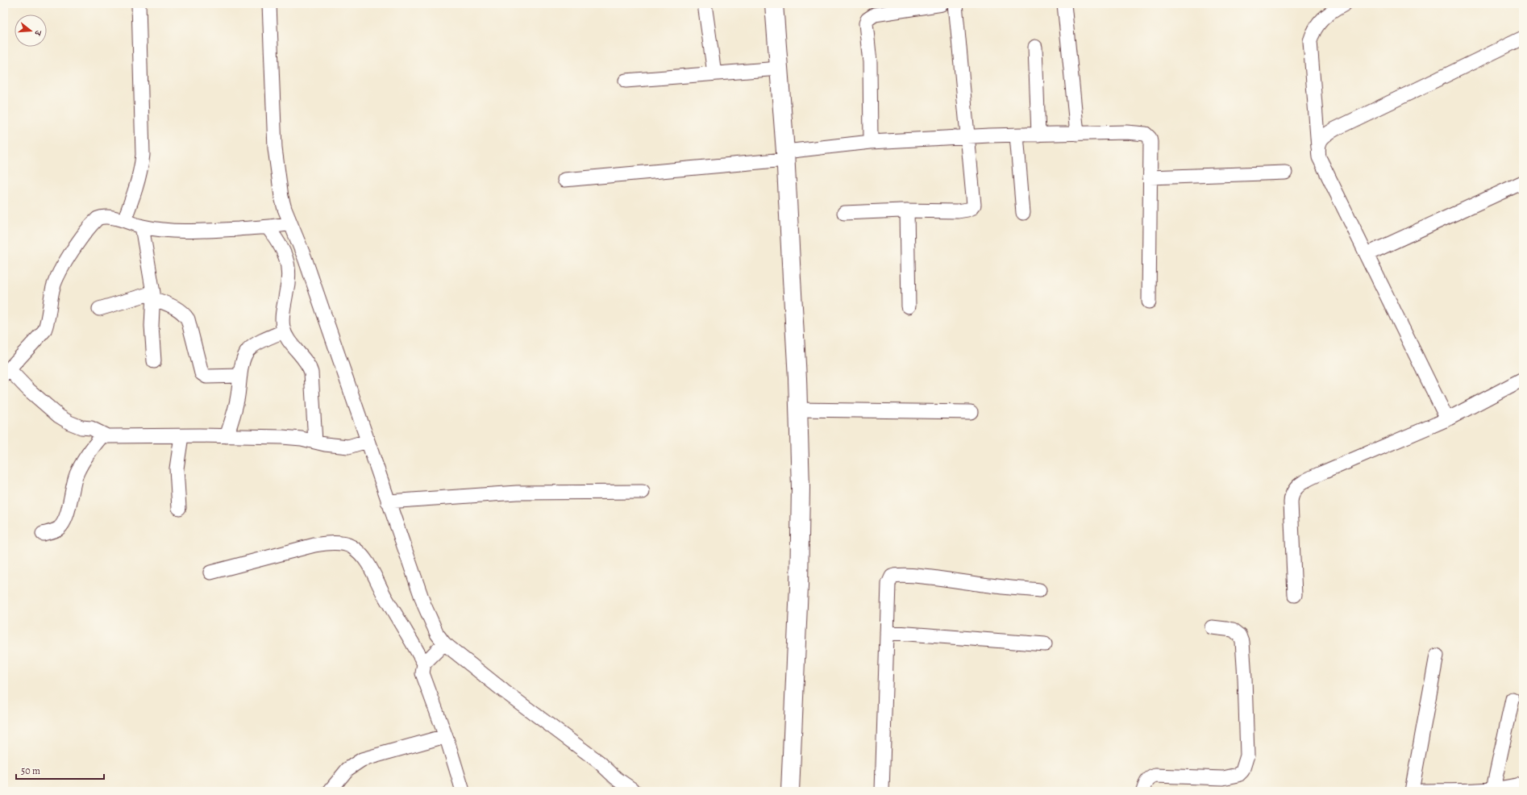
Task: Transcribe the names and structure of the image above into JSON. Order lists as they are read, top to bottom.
{
  "scale_bar": "50 m",
  "north": "right"
}
